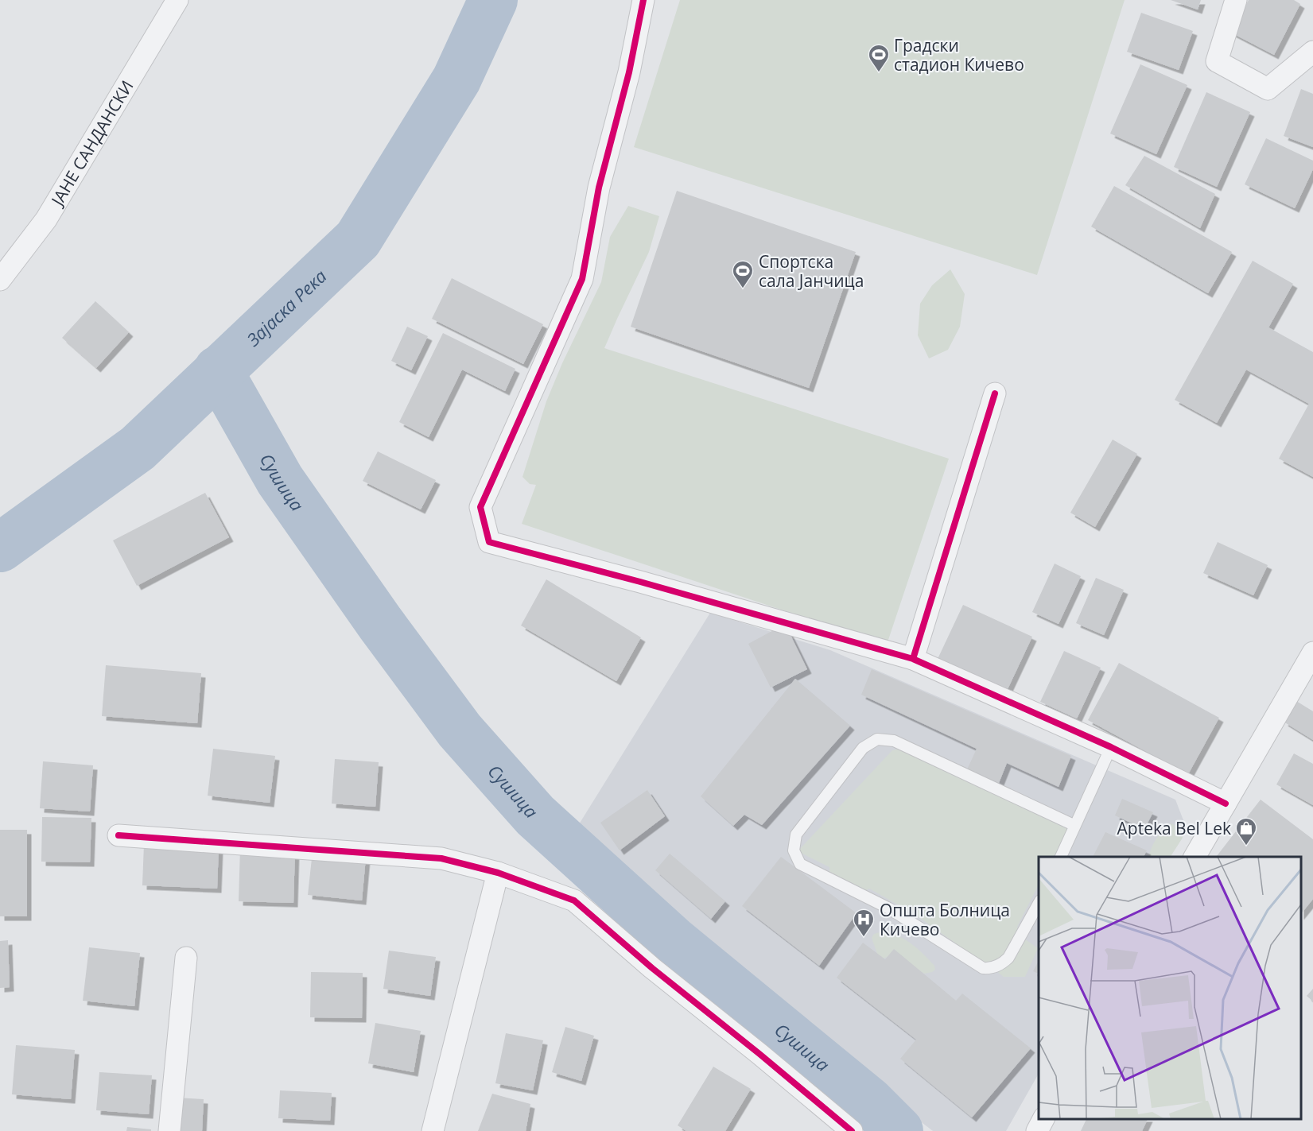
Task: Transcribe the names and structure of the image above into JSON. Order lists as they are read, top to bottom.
{
  "streets": {
    "street": ["ЈАНЕ САНДАНСКИ"]
  },
  "water": ["Зајаска Река", "Сушица"],
  "places": {
    "sports": ["Градски стадион Кичево", "Спортска сала Јанчица"],
    "shop": ["Apteka Bel Lek"],
    "hospital": ["Општа Болница Кичево"]
  }
}
